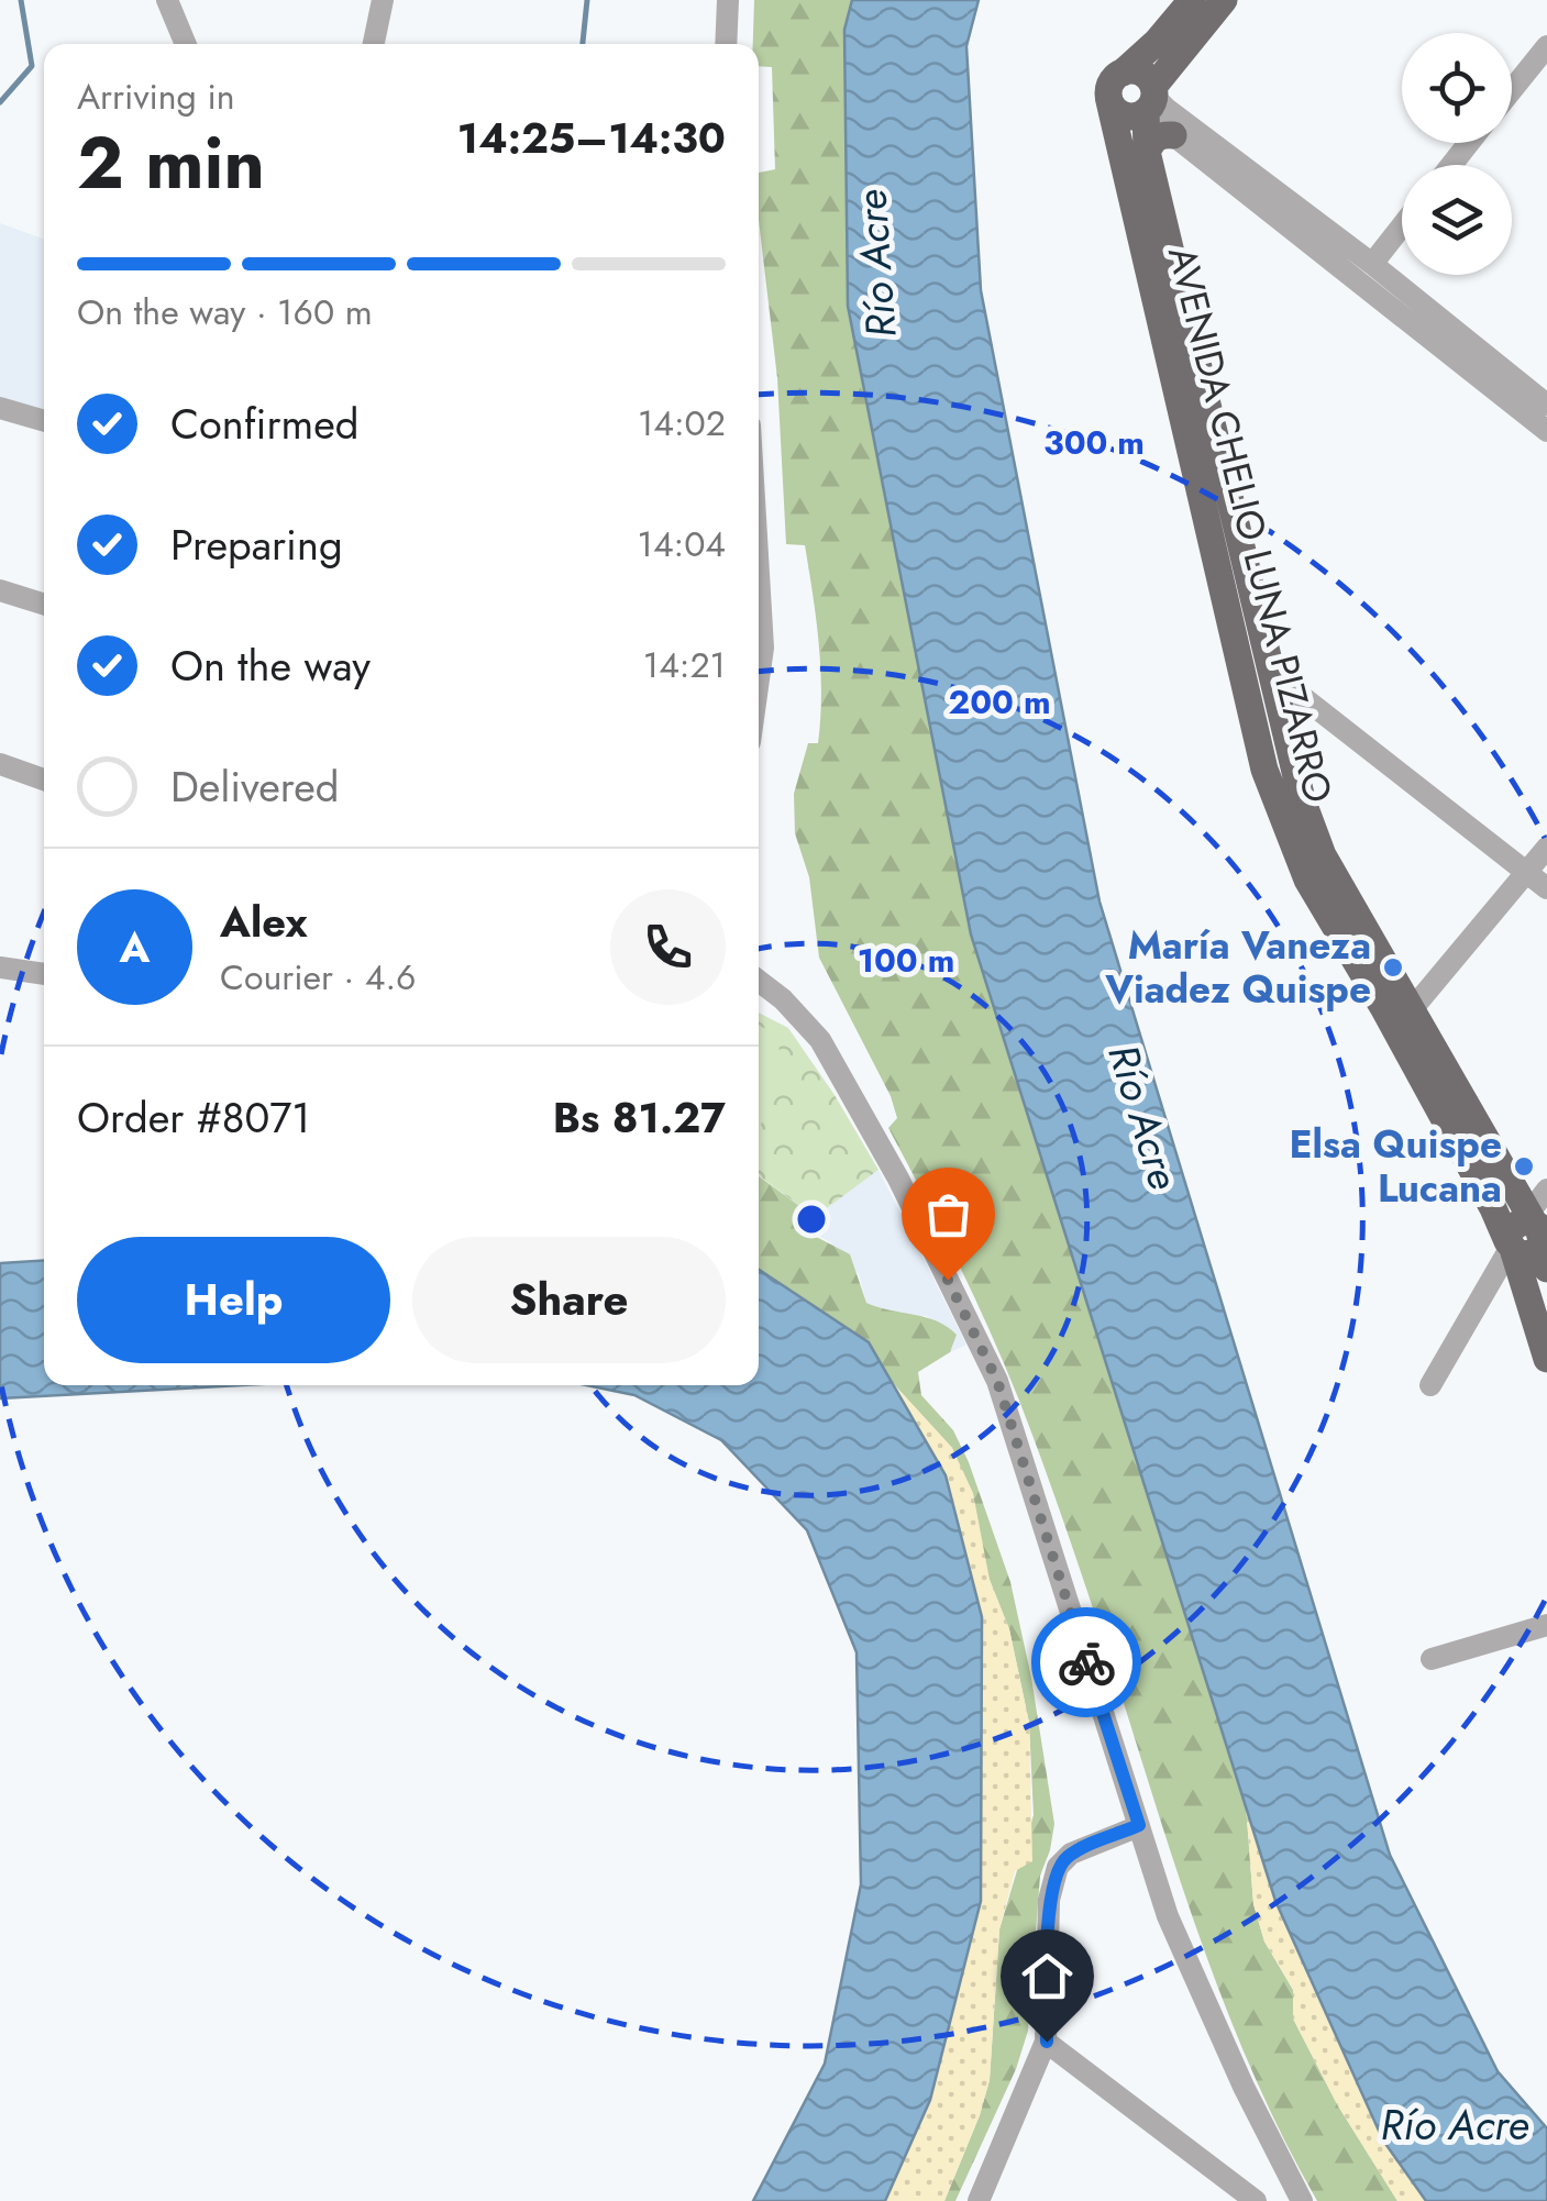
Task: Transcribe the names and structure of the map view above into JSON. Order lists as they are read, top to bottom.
{
  "streets": {
    "main road": ["AVENIDA CHELIO LUNA PIZARRO"]
  },
  "water": ["Río Acre"],
  "places": ["María Vaneza Viadez Quispe", "Elsa Quispe Lucana"],
  "page": {
    "heading": ["2 min", "Arriving in", "14:25–14:30"],
    "panel": [
      "Alex",
      "Courier · 4.6",
      "Order #8071",
      "Bs 81.27"
    ],
    "bar": "On the way · 160 m",
    "list": [
      ["Confirmed", "14:02"],
      ["Preparing", "14:04"],
      ["On the way", "14:21"],
      "Delivered"
    ],
    "round": "A",
    "buttons": ["Help", "Share"]
  },
  "rings": ["300 m", "200 m", "100 m"]
}
